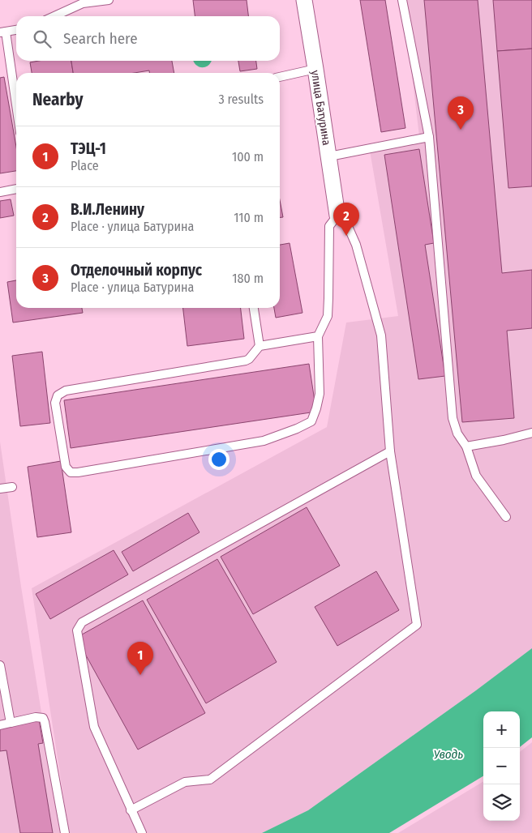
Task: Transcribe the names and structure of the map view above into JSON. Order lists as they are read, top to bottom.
{
  "streets": {
    "street": ["улица Батурина"]
  },
  "water": ["Уводь"],
  "page": {
    "search": "Search here",
    "heading": ["Nearby", "3 results"],
    "pins": ["3", "2", "1"],
    "list": [
      {
        "mark": "1",
        "name": "ТЭЦ-1",
        "note": "Place",
        "value": "100 m"
      },
      {
        "mark": "2",
        "name": "В.И.Ленину",
        "note": "Place · улица Батурина",
        "value": "110 m"
      },
      {
        "mark": "3",
        "name": "Отделочный корпус",
        "note": "Place · улица Батурина",
        "value": "180 m"
      }
    ],
    "map_buttons": ["+", "−"]
  }
}
